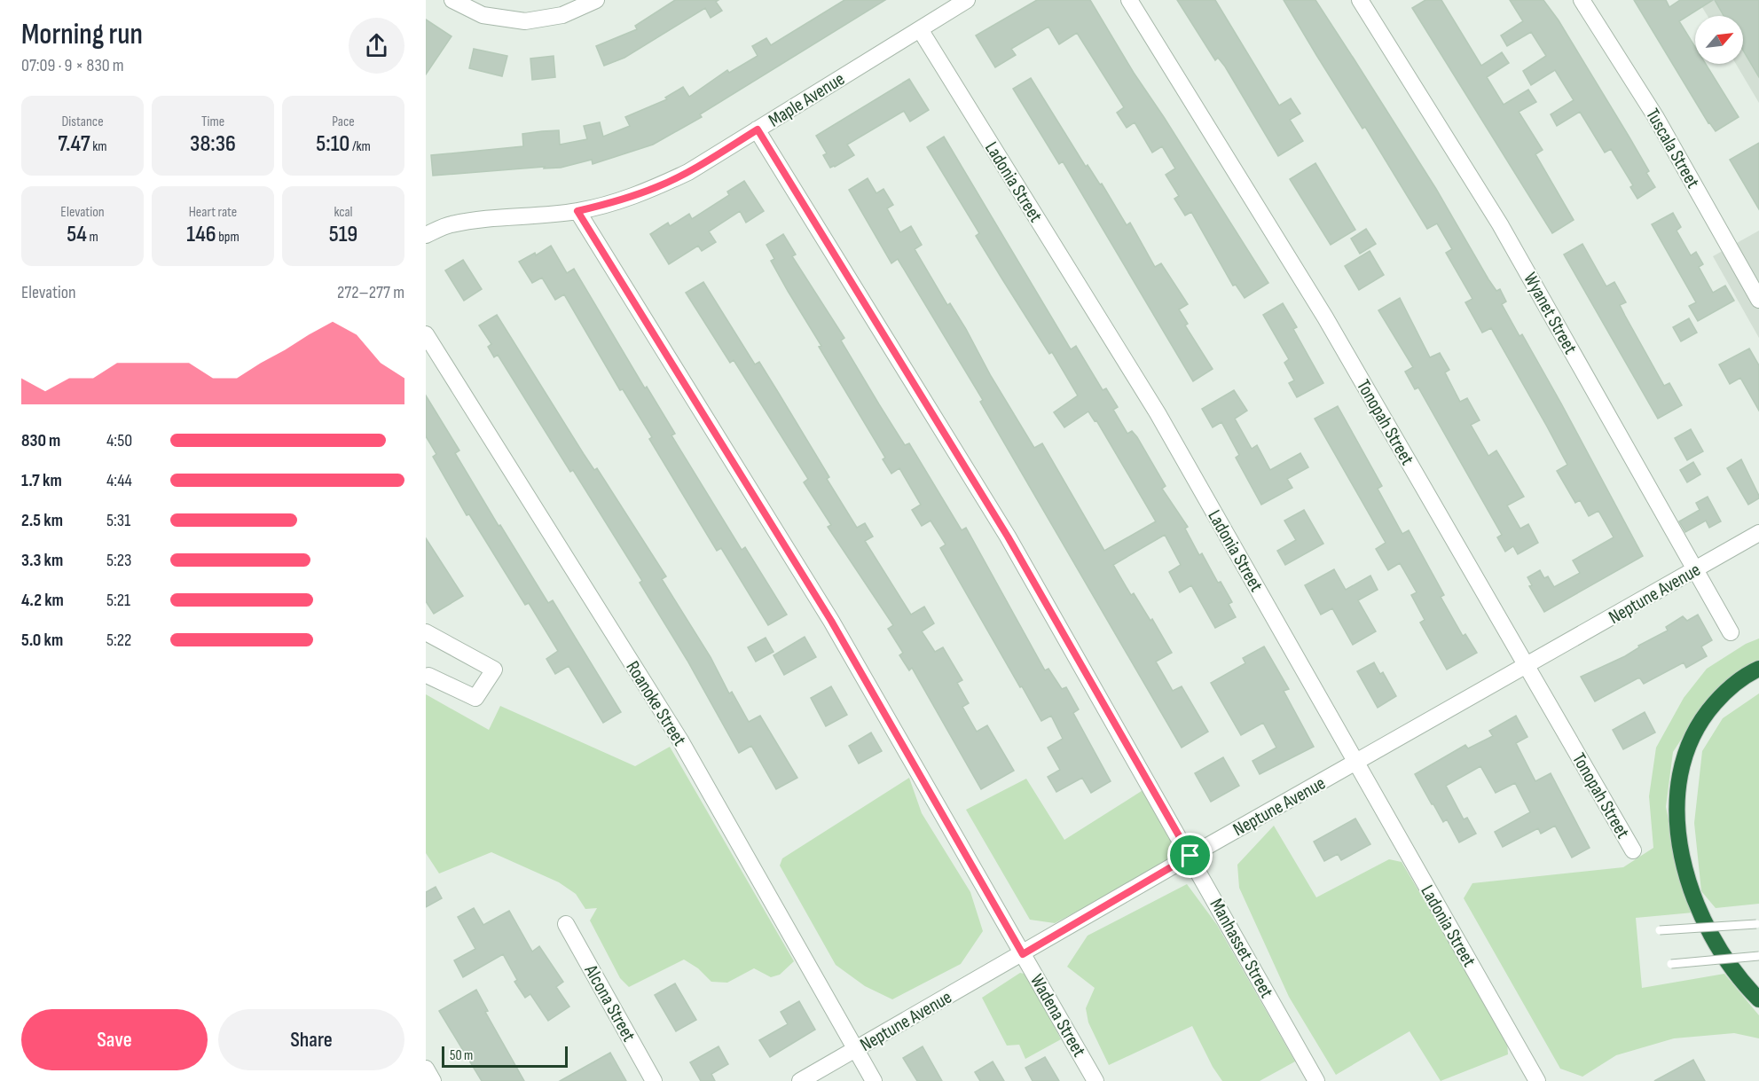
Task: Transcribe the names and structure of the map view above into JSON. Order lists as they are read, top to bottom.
{
  "streets": {
    "street": [
      "Maple Avenue",
      "Tuscala Street",
      "Ladonia Street",
      "Wyanet Street",
      "Tonopah Street",
      "Neptune Avenue",
      "Roanoke Street",
      "Manhasset Street",
      "Alcona Street",
      "Wadena Street"
    ]
  },
  "crossings": [
    ["Maple Avenue", "Ladonia Street"],
    ["Maple Avenue", "Manhasset Street"],
    ["Maple Avenue", "Wadena Street"],
    ["Ladonia Street", "Neptune Avenue"],
    ["Wyanet Street", "Neptune Avenue"],
    ["Tonopah Street", "Neptune Avenue"],
    ["Neptune Avenue", "Roanoke Street"],
    ["Neptune Avenue", "Manhasset Street"],
    ["Neptune Avenue", "Wadena Street"]
  ],
  "scale_bar": "50 m",
  "north": "top right",
  "page": {
    "heading": ["Morning run", "07:09 · 9 × 830 m"],
    "stats": [
      ["Distance", "7.47 km"],
      ["Time", "38:36"],
      ["Pace", "5:10 /km"],
      ["Elevation", "54 m"],
      ["Heart rate", "146 bpm"],
      ["kcal", "519"]
    ],
    "chart": ["Elevation", "272–277 m"],
    "list": [
      {
        "name": "830 m",
        "note": "4:50"
      },
      {
        "name": "1.7 km",
        "note": "4:44"
      },
      {
        "name": "2.5 km",
        "note": "5:31"
      },
      {
        "name": "3.3 km",
        "note": "5:23"
      },
      {
        "name": "4.2 km",
        "note": "5:21"
      },
      {
        "name": "5.0 km",
        "note": "5:22"
      }
    ],
    "buttons": ["Save", "Share"],
    "scale": "50 m"
  }
}
